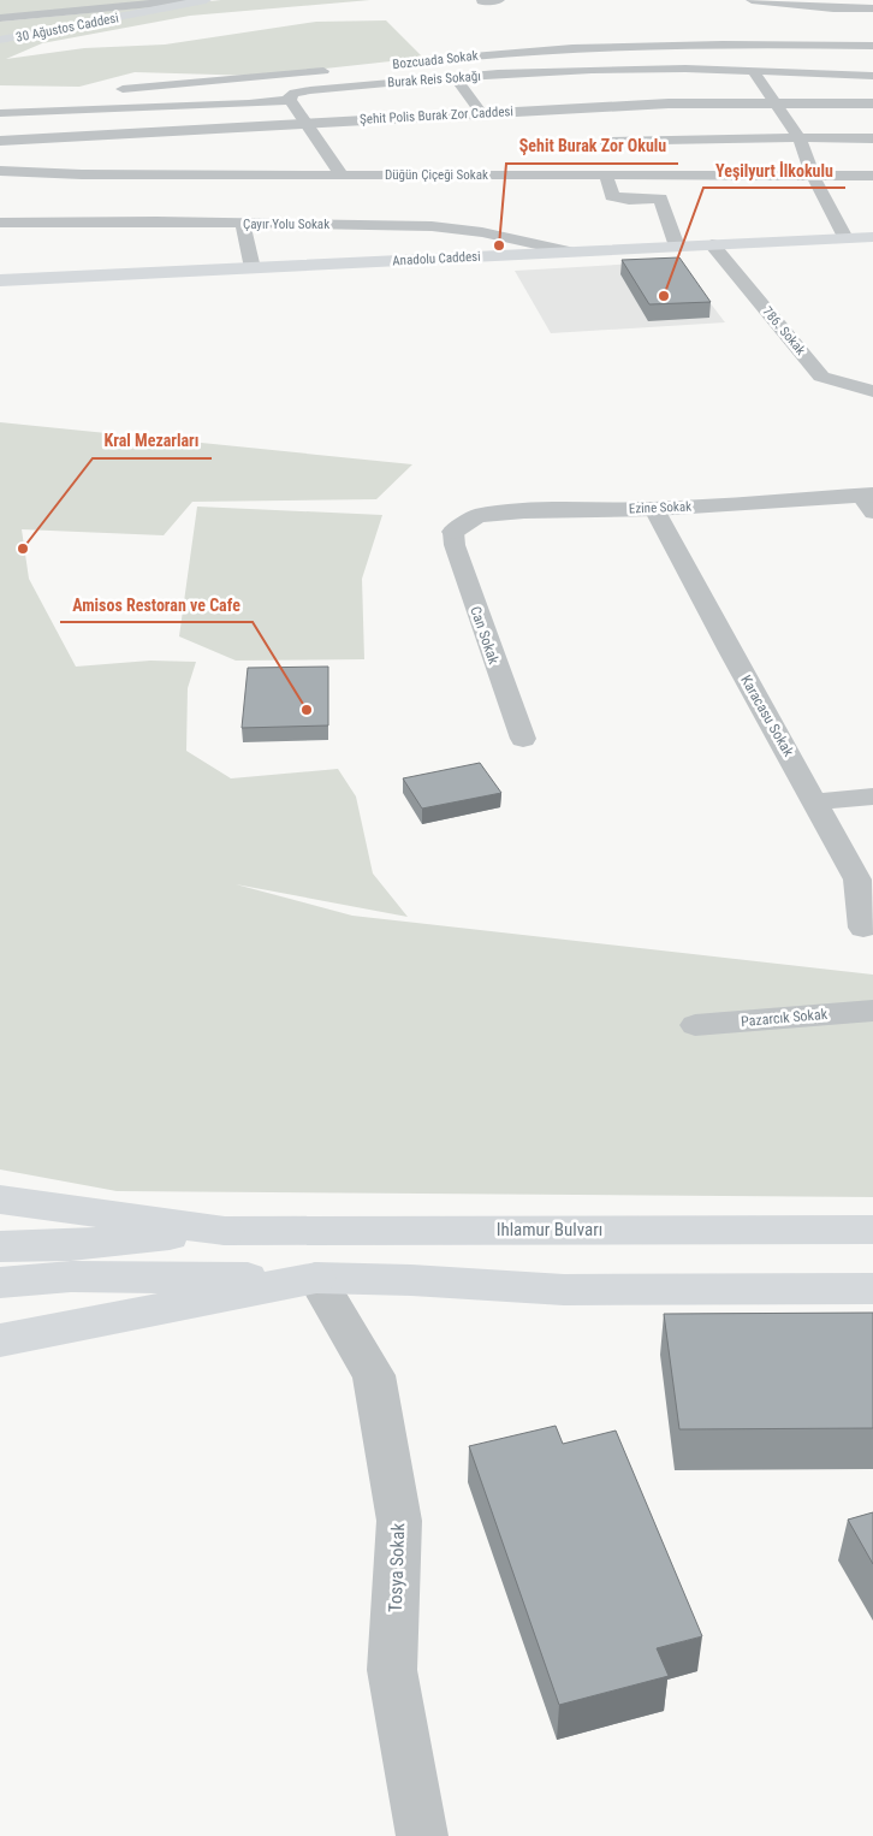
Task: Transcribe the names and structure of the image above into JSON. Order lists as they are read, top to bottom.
{
  "streets": {
    "main road": ["30 Ağustos Caddesi", "Anadolu Caddesi", "Ihlamur Bulvarı"],
    "street": [
      "Bozcuada Sokak",
      "Burak Reis Sokağı",
      "Şehit Polis Burak Zor Caddesi",
      "Düğün Çiçeği Sokak",
      "Çayır Yolu Sokak",
      "786. Sokak",
      "Ezine Sokak",
      "Can Sokak",
      "Karacasu Sokak",
      "Pazarcık Sokak",
      "Tosya Sokak"
    ]
  },
  "crossings": [
    ["Çayır Yolu Sokak", "Anadolu Caddesi"],
    ["Anadolu Caddesi", "786. Sokak"],
    ["Ezine Sokak", "Can Sokak"],
    ["Ezine Sokak", "Karacasu Sokak"]
  ],
  "places": [
    "Şehit Burak Zor Okulu",
    "Yeşilyurt İlkokulu",
    "Kral Mezarları",
    "Amisos Restoran ve Cafe"
  ]
}
